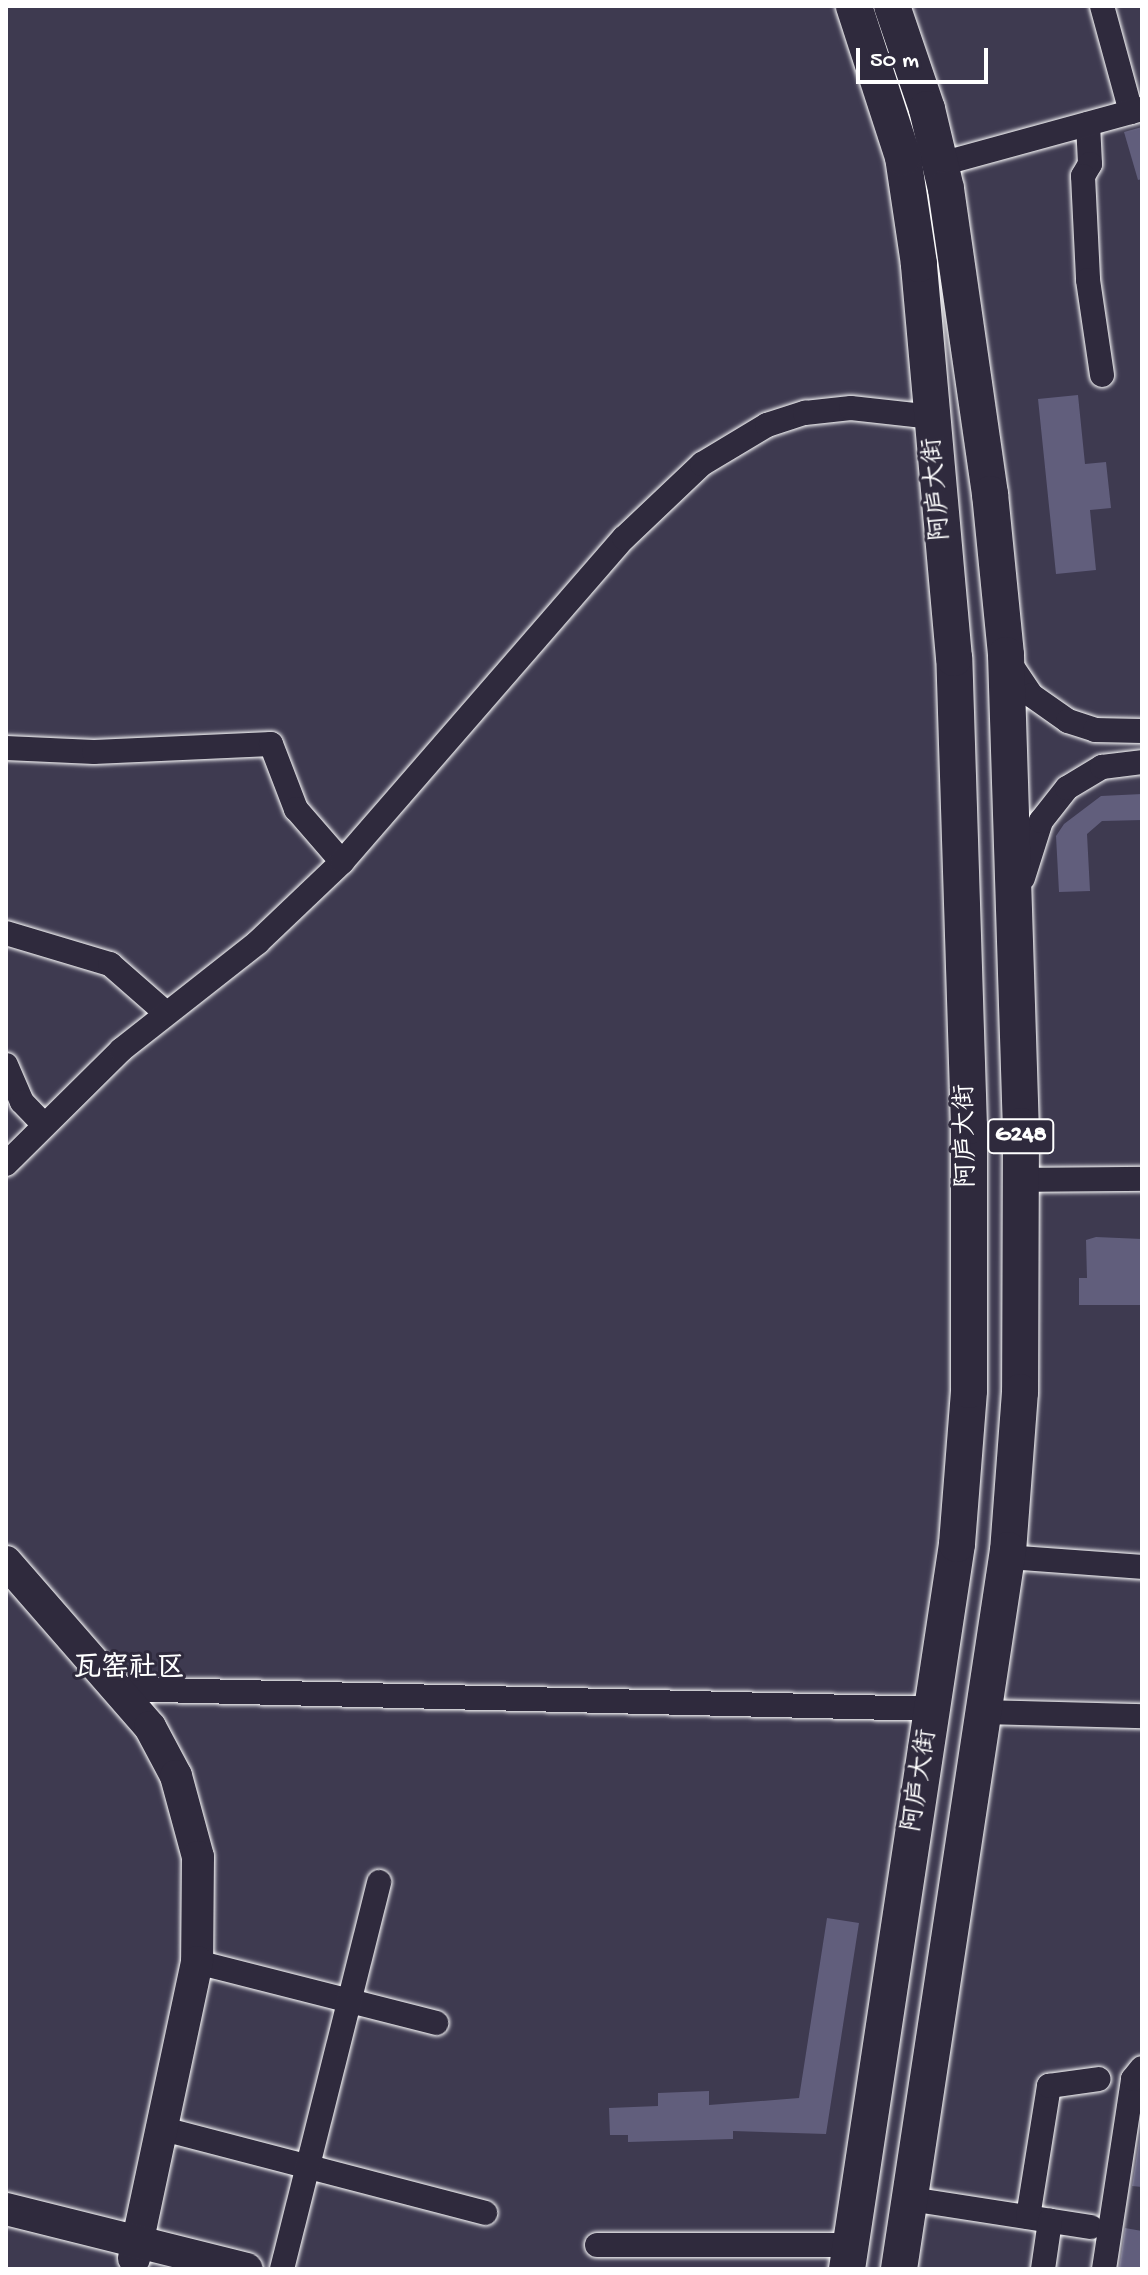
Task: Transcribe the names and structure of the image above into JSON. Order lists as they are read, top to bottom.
{
  "streets": {
    "highway": ["阿庐大街", "G248"]
  },
  "districts": ["瓦窑社区"],
  "scale_bar": "50 m"
}
